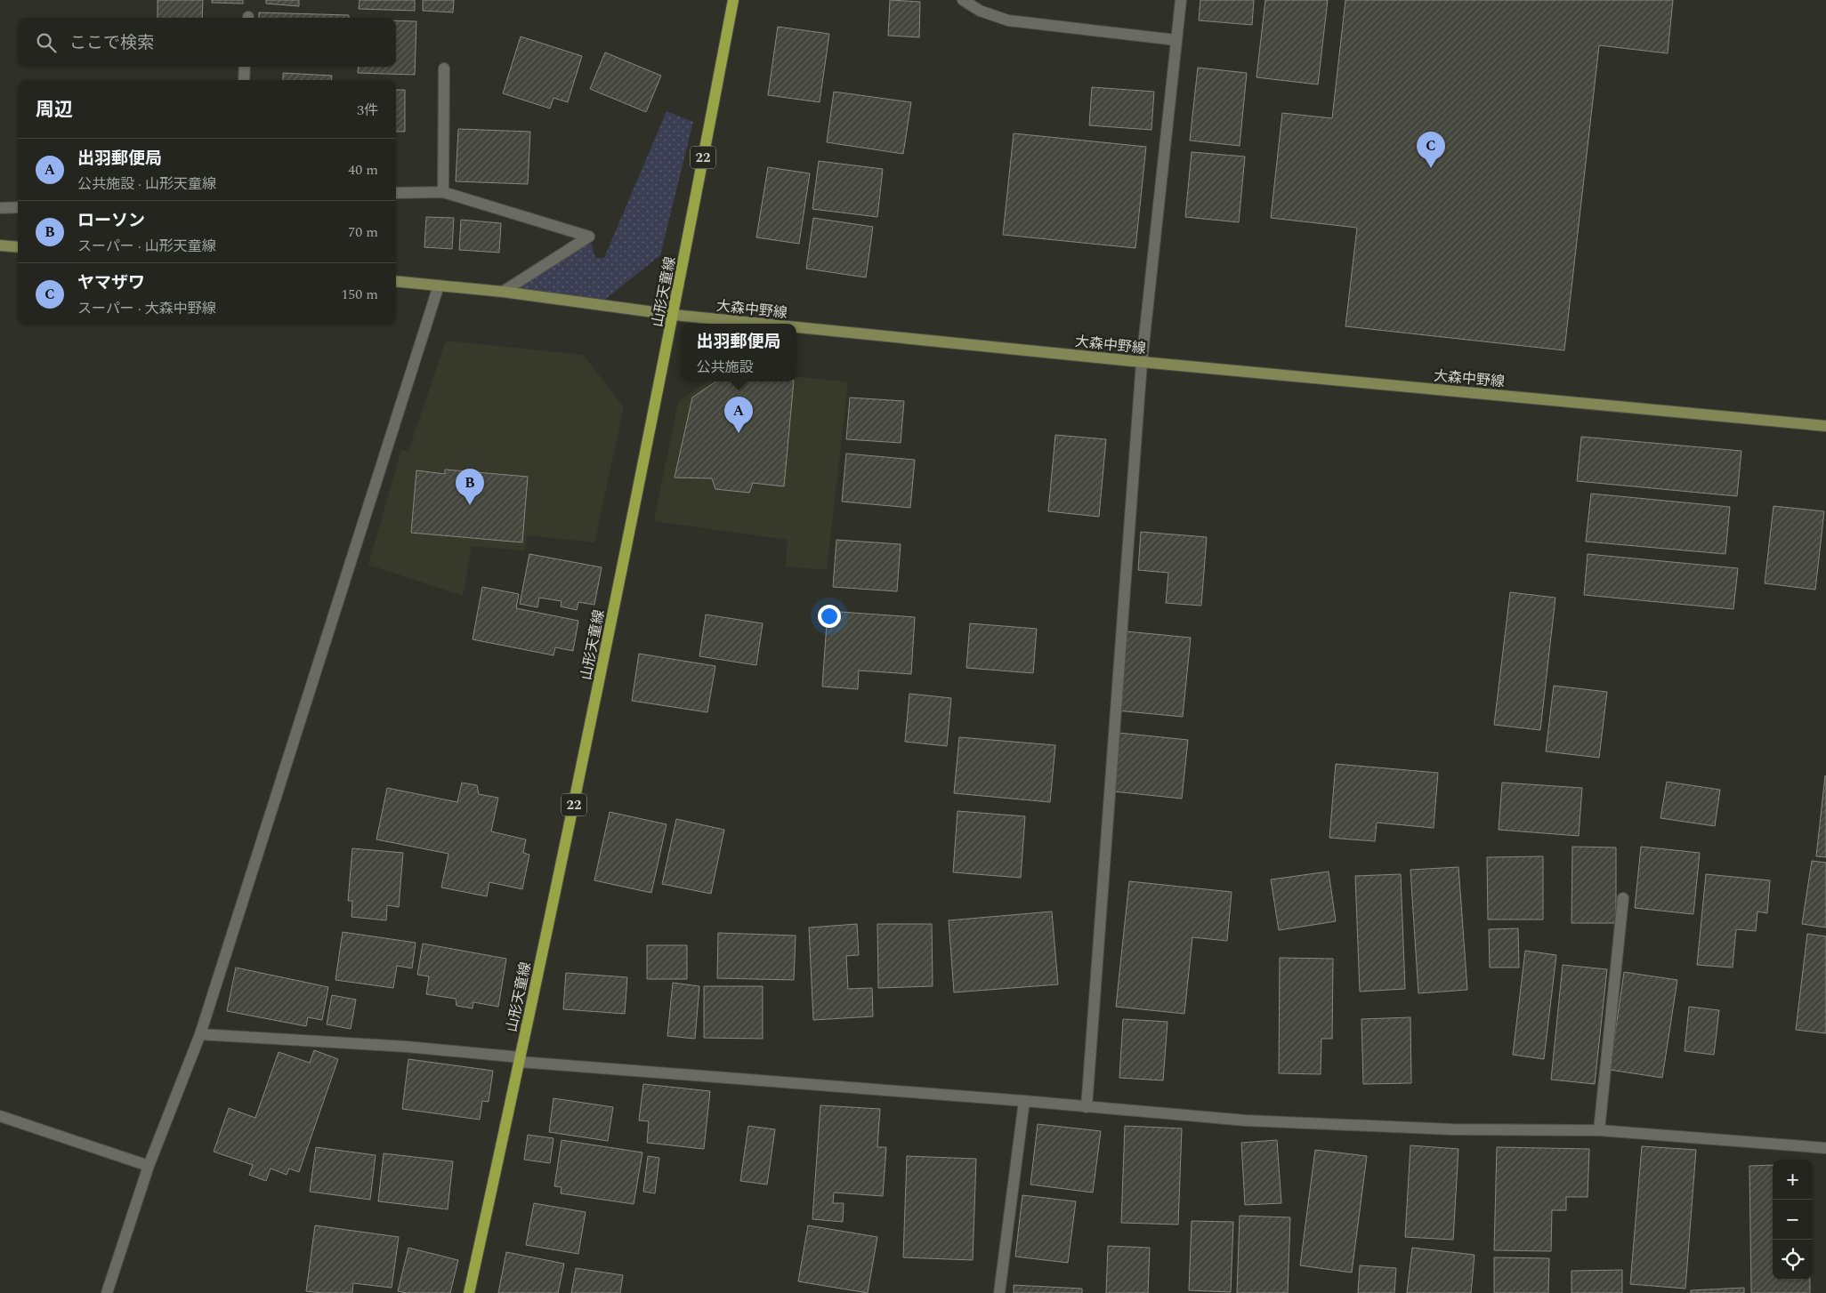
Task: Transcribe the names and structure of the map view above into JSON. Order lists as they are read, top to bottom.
{
  "streets": {
    "main road": ["22", "山形天童線", "大森中野線"]
  },
  "crossings": [
    ["山形天童線", "大森中野線"]
  ],
  "page": {
    "search": "ここで検索",
    "heading": ["周辺", "3件"],
    "pins": ["C", "A", "B"],
    "list": [
      {
        "mark": "A",
        "name": "出羽郵便局",
        "note": "公共施設 · 山形天童線",
        "value": "40 m"
      },
      {
        "mark": "B",
        "name": "ローソン",
        "note": "スーパー · 山形天童線",
        "value": "70 m"
      },
      {
        "mark": "C",
        "name": "ヤマザワ",
        "note": "スーパー · 大森中野線",
        "value": "150 m"
      }
    ],
    "popup": ["出羽郵便局", "公共施設"],
    "map_buttons": ["+", "−"]
  }
}
